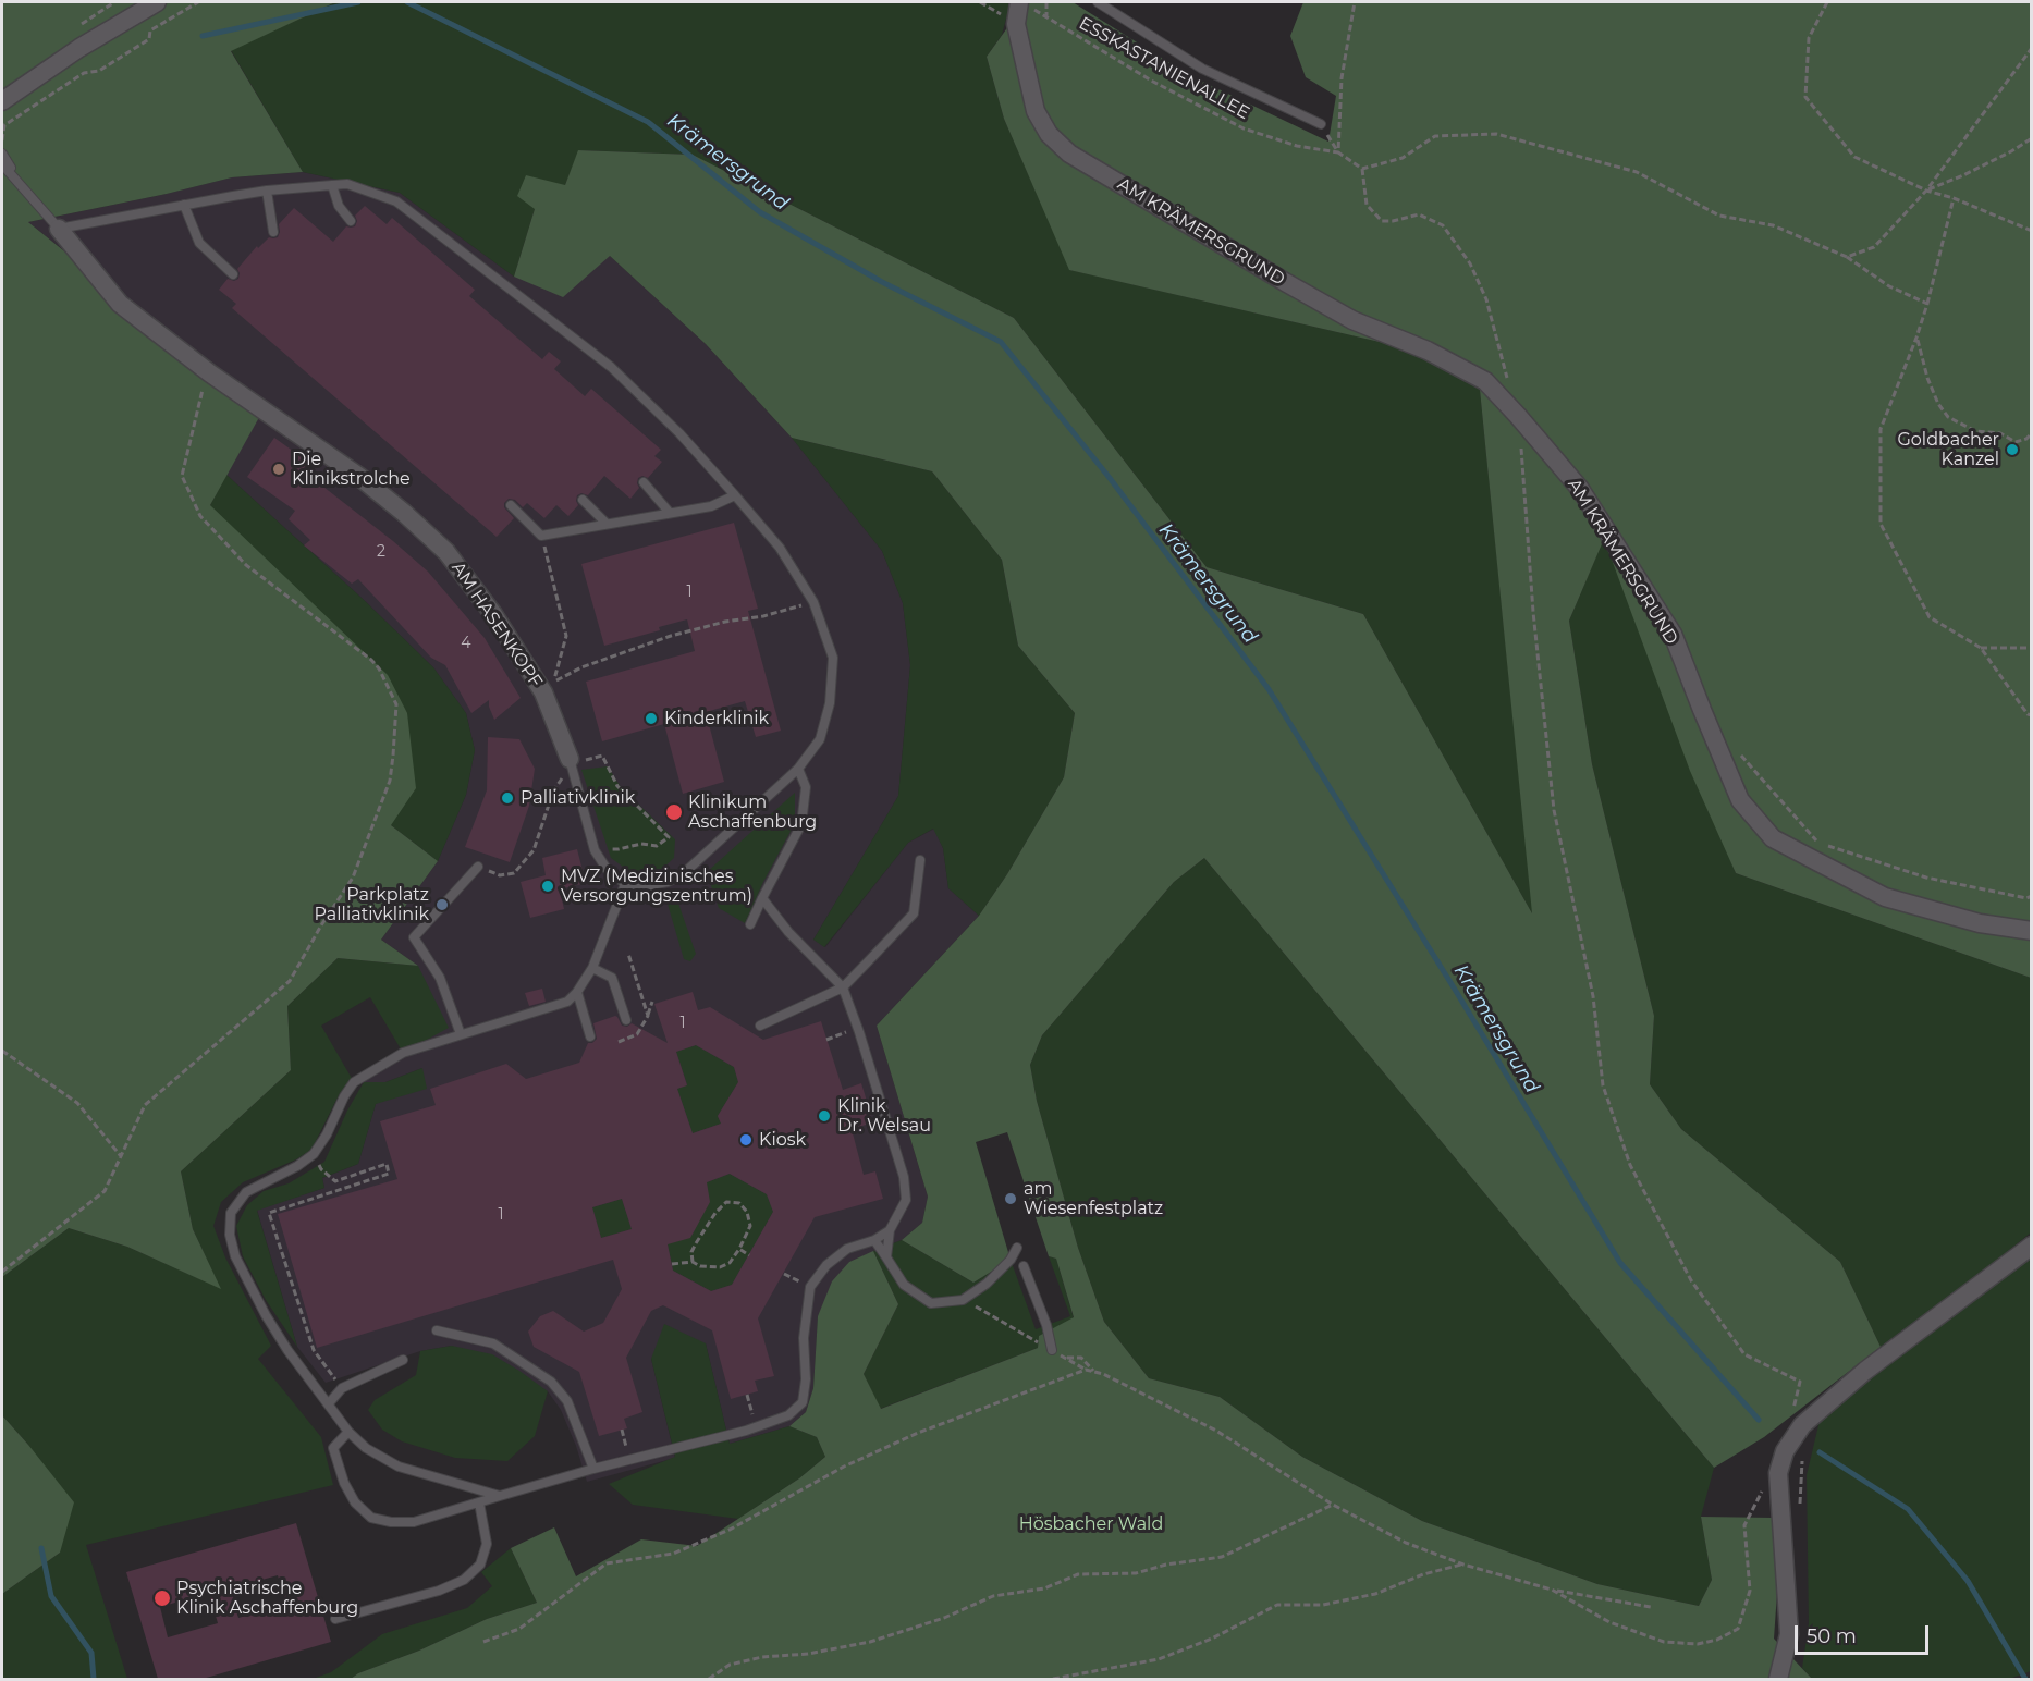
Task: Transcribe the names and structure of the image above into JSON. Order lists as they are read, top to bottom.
{
  "streets": {
    "street": ["AM KRÄMERSGRUND", "AM HASENKOPF"],
    "path": ["ESSKASTANIENALLEE"]
  },
  "crossings": [
    ["ESSKASTANIENALLEE", "AM KRÄMERSGRUND"]
  ],
  "water": ["Krämersgrund"],
  "parks": ["Hösbacher Wald"],
  "places": [
    "Goldbacher Kanzel",
    "Die Klinikstrolche",
    "Kinderklinik",
    "Palliativklinik",
    "Klinikum Aschaffenburg",
    "MVZ (Medizinisches Versorgungszentrum)",
    "Parkplatz Palliativklinik",
    "Klinik Dr. Welsau",
    "Kiosk",
    "am Wiesenfestplatz",
    "Psychiatrische Klinik Aschaffenburg"
  ],
  "house_numbers": [
    "2",
    "1",
    "4",
    "1",
    "1"
  ],
  "scale_bar": "50 m"
}
